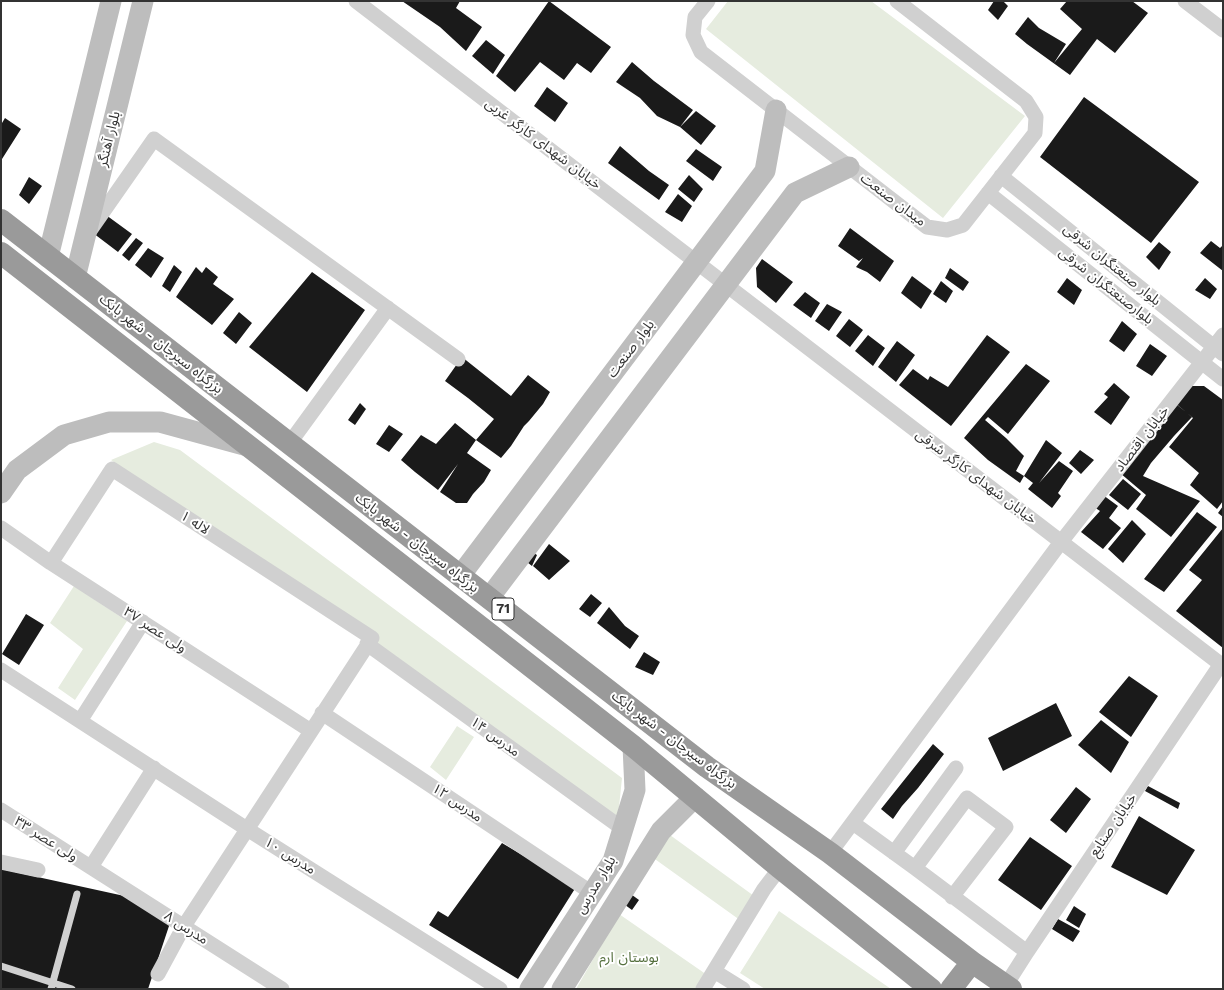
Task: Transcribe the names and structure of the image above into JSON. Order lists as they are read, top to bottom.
{
  "streets": {
    "highway": ["بزرگراه سیرجان - شهر بابک", "71"],
    "street": [
      "بلوار آهنگر",
      "خیابان شهدای کارگر غربی",
      "میدان صنعت",
      "بلوار صنعتگران شرقی",
      "بلوارصنعتگران شرقی",
      "بلوار صنعت",
      "خیابان اقتصاد",
      "خیابان شهدای کارگر شرقی",
      "لاله ۱",
      "ولی عصر ۳۷",
      "مدرس ۱۴",
      "مدرس ۱۲",
      "خیابان صنایع",
      "ولی عصر ۳۳",
      "مدرس ۱۰",
      "بلوار مدرس",
      "مدرس ۸"
    ]
  },
  "crossings": [
    ["بلوار آهنگر", "بزرگراه سیرجان - شهر بابک"],
    ["خیابان شهدای کارگر غربی", "بلوار صنعت"],
    ["خیابان شهدای کارگر غربی", "خیابان شهدای کارگر شرقی"],
    ["میدان صنعت", "بلوار صنعتگران شرقی"],
    ["میدان صنعت", "بلوارصنعتگران شرقی"],
    ["میدان صنعت", "بلوار صنعت"],
    ["بلوار صنعتگران شرقی", "خیابان اقتصاد"],
    ["بلوارصنعتگران شرقی", "خیابان اقتصاد"],
    ["بزرگراه سیرجان - شهر بابک", "بلوار صنعت"],
    ["بزرگراه سیرجان - شهر بابک", "خیابان اقتصاد"],
    ["بزرگراه سیرجان - شهر بابک", "خیابان صنایع"],
    ["بزرگراه سیرجان - شهر بابک", "بلوار مدرس"],
    ["خیابان اقتصاد", "خیابان شهدای کارگر شرقی"],
    ["خیابان شهدای کارگر شرقی", "خیابان صنایع"],
    ["لاله ۱", "ولی عصر ۳۷"],
    ["لاله ۱", "مدرس ۱۴"],
    ["مدرس ۱۴", "بلوار مدرس"],
    ["مدرس ۱۲", "بلوار مدرس"],
    ["ولی عصر ۳۳", "مدرس ۸"]
  ],
  "parks": ["بوستان ارم"]
}
